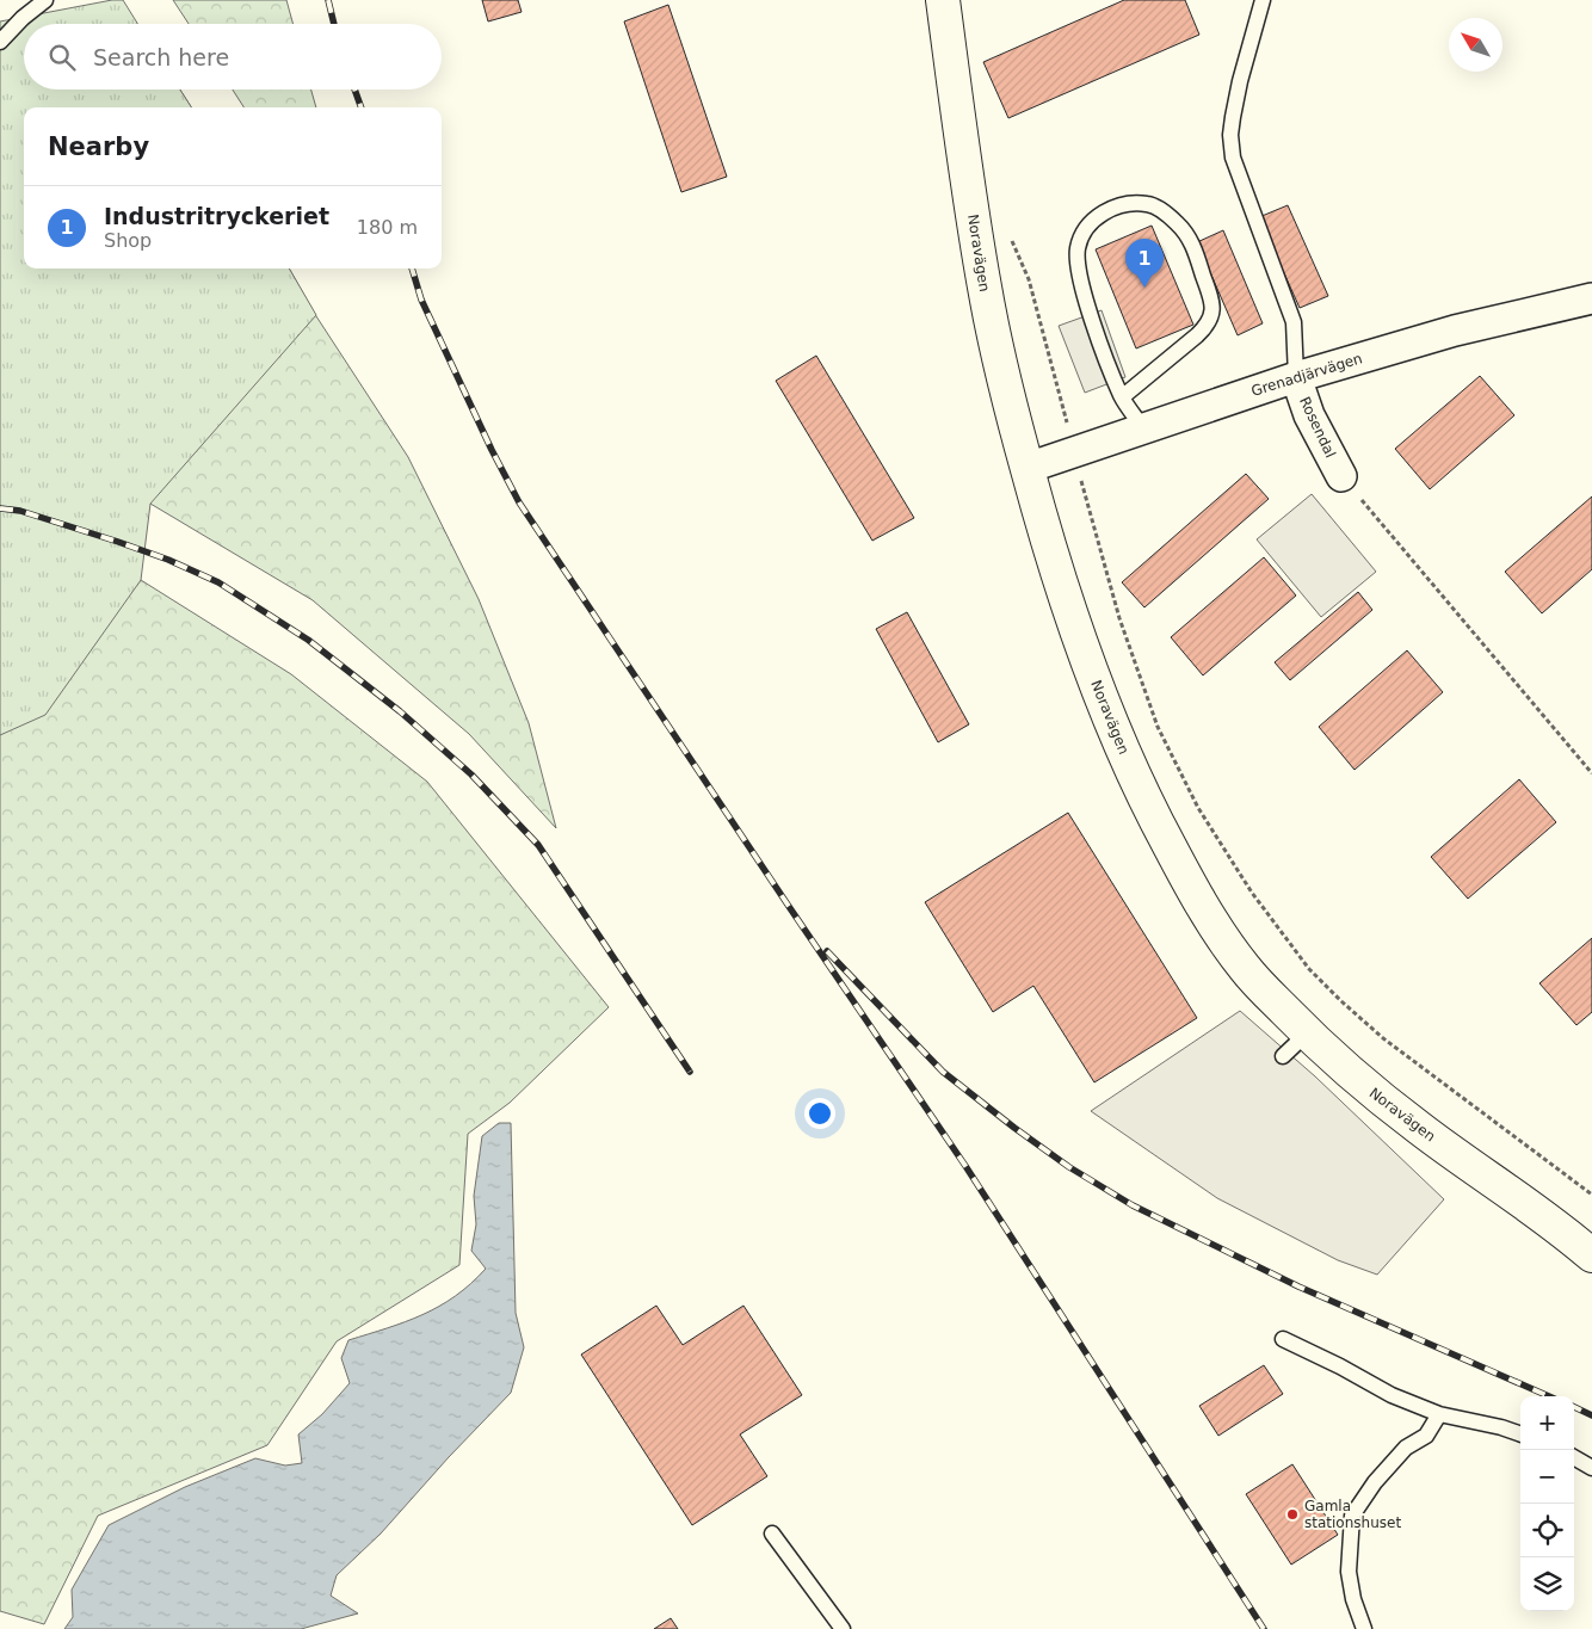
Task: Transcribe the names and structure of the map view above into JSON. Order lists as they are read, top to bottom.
{
  "streets": {
    "street": ["Noravägen", "Grenadjärvägen", "Rosendal"]
  },
  "crossings": [
    ["Noravägen", "Grenadjärvägen"],
    ["Grenadjärvägen", "Rosendal"]
  ],
  "places": ["Gamla stationshuset"],
  "north": "top left",
  "page": {
    "search": "Search here",
    "heading": "Nearby",
    "list": [
      {
        "mark": "1",
        "name": "Industritryckeriet",
        "note": "Shop",
        "value": "180 m"
      }
    ],
    "pins": "1",
    "map_buttons": ["+", "−"]
  }
}
